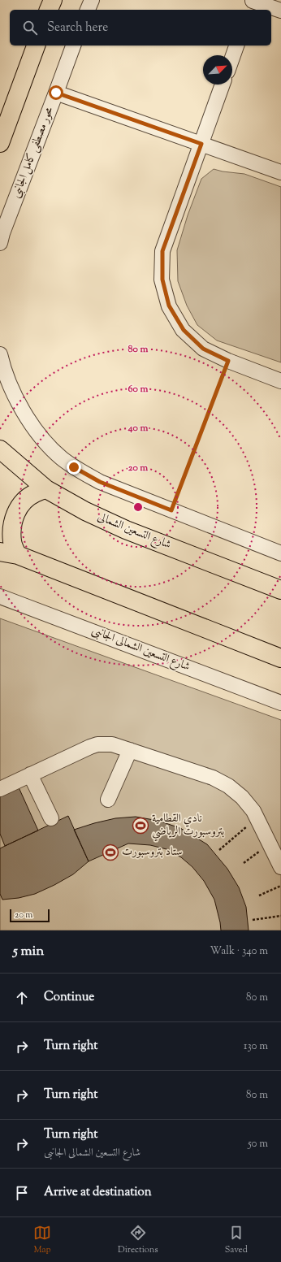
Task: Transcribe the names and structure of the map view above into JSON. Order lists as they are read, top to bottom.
{
  "streets": {
    "main road": ["شارع التسعين الشمالى"],
    "street": ["محور مصطفى كامل الجانبى", "شارع التسعين الشمالى الجانبى"]
  },
  "places": {
    "sports": ["نادي القطامية بتروسبورت الرياضي", "ستاد بتروسبورت"]
  },
  "scale_bar": "20 m",
  "north": "top right",
  "page": {
    "search": "Search here",
    "scale": "20 m",
    "heading": ["5 min", "Walk · 340 m"],
    "list": [
      ["Continue", "80 m"],
      ["Turn right", "130 m"],
      ["Turn right", "80 m"],
      ["Turn right", "شارع التسعين الشمالى الجانبى", "50 m"],
      "Arrive at destination"
    ],
    "nav": ["Map", "Directions", "Saved"]
  },
  "rings": [
    "80 m",
    "60 m",
    "40 m",
    "20 m"
  ]
}
